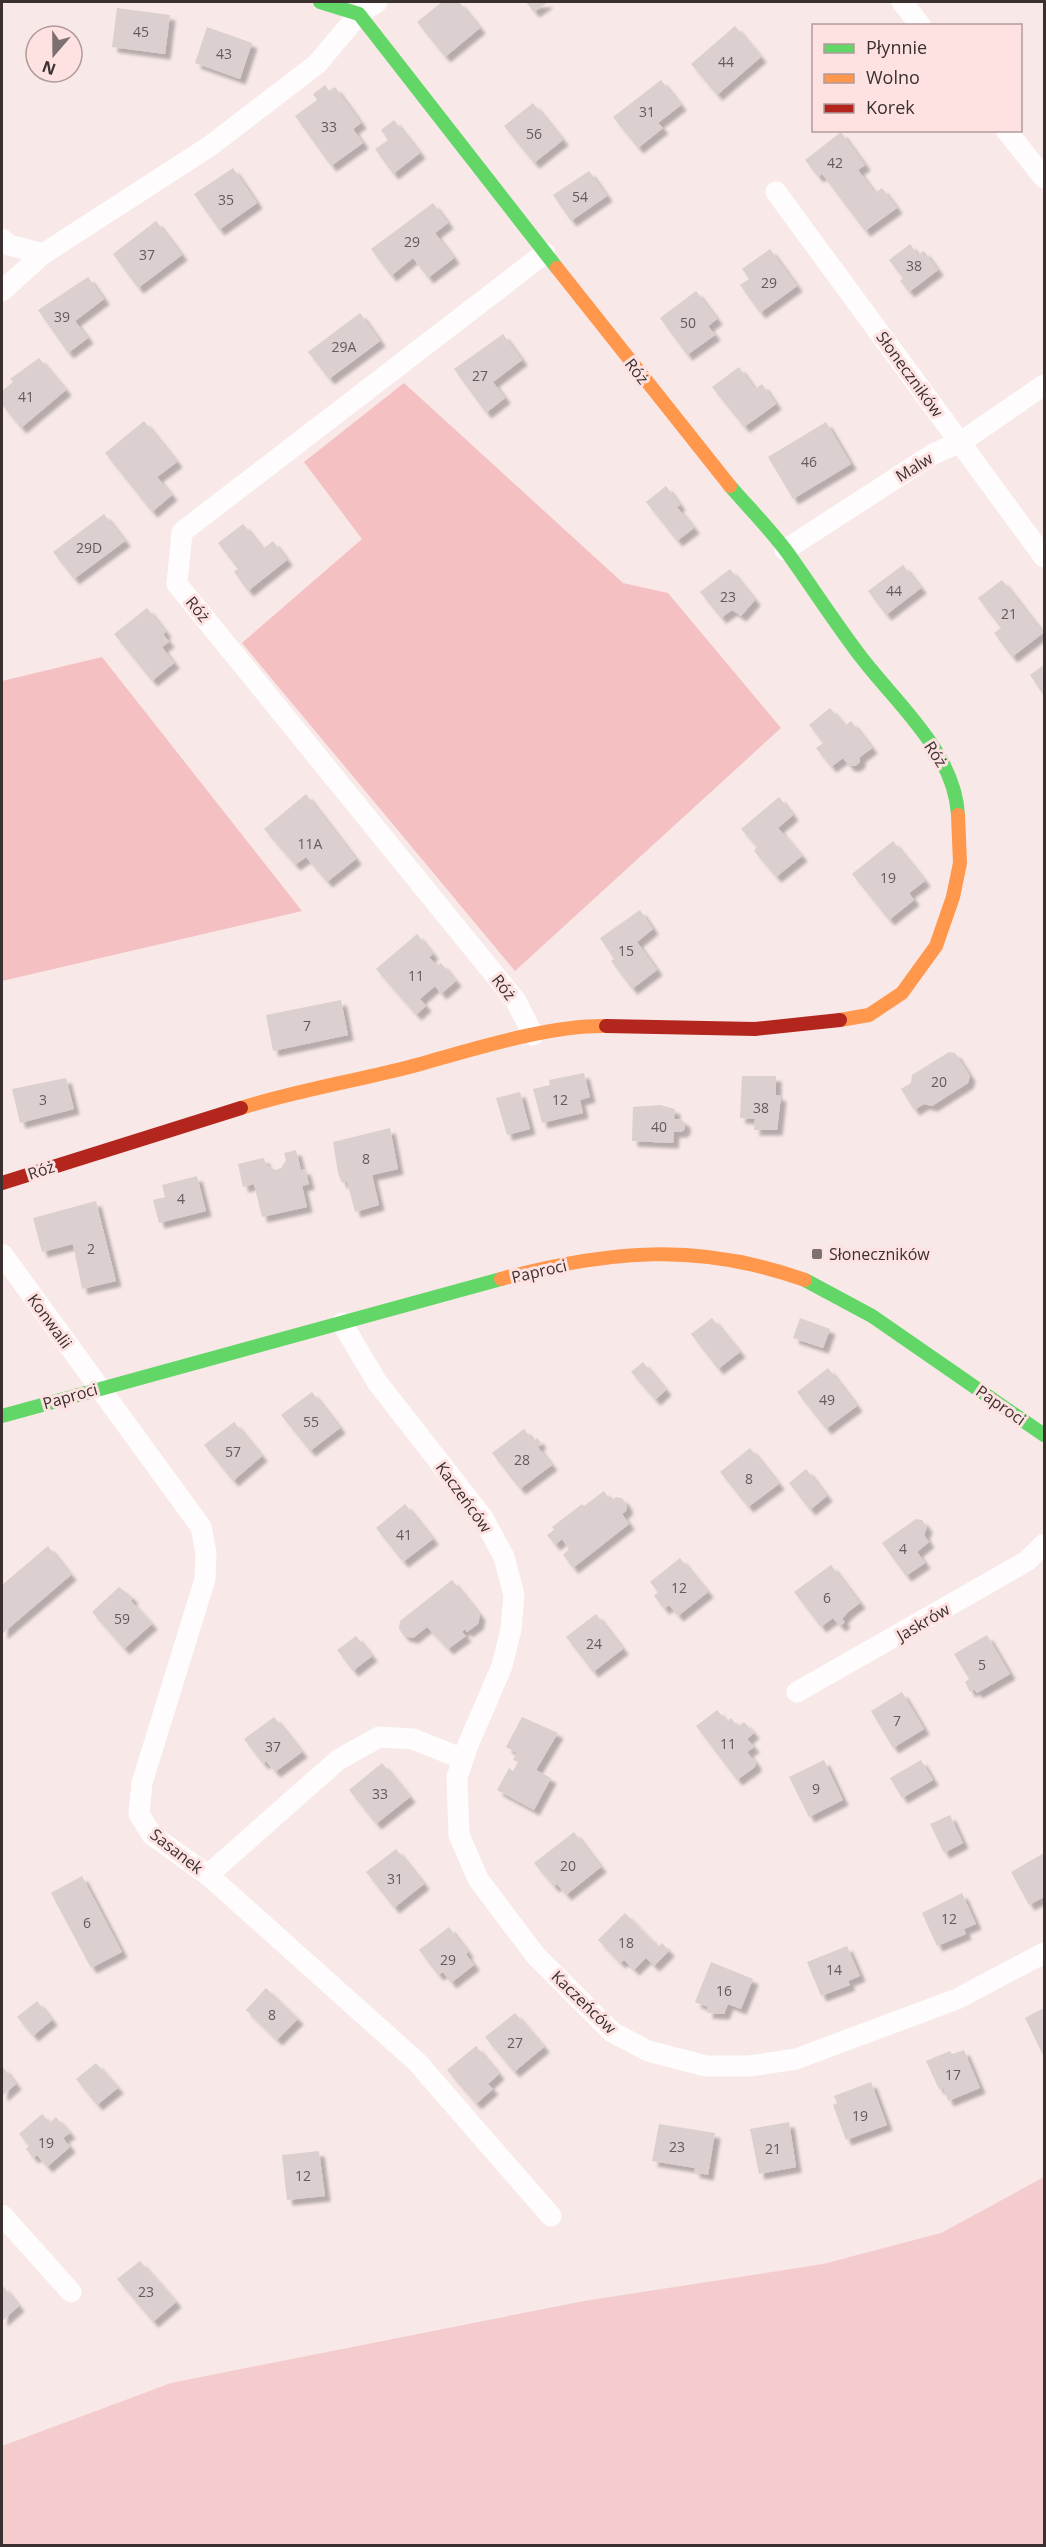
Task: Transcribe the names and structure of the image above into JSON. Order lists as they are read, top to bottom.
{
  "streets": {
    "street": [
      "Róż",
      "Słoneczników",
      "Malw",
      "Paproci",
      "Konwalii",
      "Kaczeńców",
      "Jaskrów",
      "Sasanek"
    ]
  },
  "crossings": [
    ["Róż", "Malw"],
    ["Słoneczników", "Malw"],
    ["Paproci", "Konwalii"],
    ["Paproci", "Kaczeńców"],
    ["Paproci", "Sasanek"],
    ["Konwalii", "Sasanek"]
  ],
  "places": {
    "transit": ["Słoneczników"]
  },
  "house_numbers": [
    "45",
    "43",
    "44",
    "31",
    "33",
    "56",
    "42",
    "54",
    "35",
    "29",
    "37",
    "38",
    "29",
    "39",
    "50",
    "29A",
    "27",
    "41",
    "46",
    "29D",
    "44",
    "23",
    "21",
    "11A",
    "19",
    "15",
    "11",
    "7",
    "20",
    "3",
    "12",
    "38",
    "40",
    "8",
    "4",
    "2",
    "49",
    "55",
    "57",
    "28",
    "8",
    "41",
    "4",
    "12",
    "6",
    "59",
    "24",
    "5",
    "7",
    "11",
    "37",
    "9",
    "33",
    "20",
    "31",
    "12",
    "6",
    "18",
    "29",
    "14",
    "16",
    "8",
    "27",
    "17",
    "19",
    "19",
    "23",
    "21",
    "12",
    "23"
  ],
  "legend": ["Płynnie", "Wolno", "Korek"],
  "north": "bottom"
}
